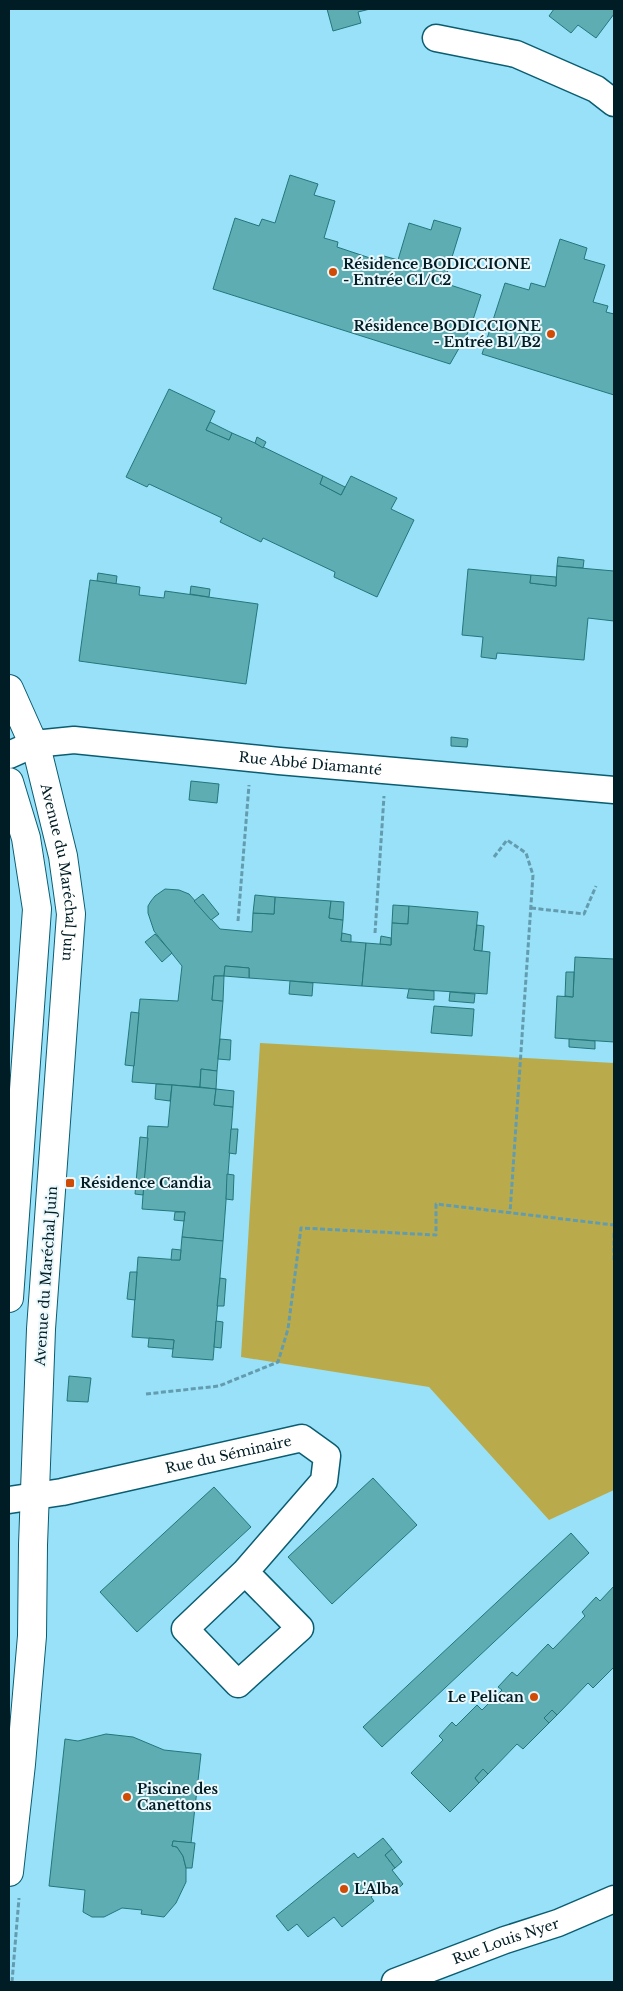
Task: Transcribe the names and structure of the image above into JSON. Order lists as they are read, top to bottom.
{
  "streets": {
    "main road": ["Avenue du Maréchal Juin"],
    "street": ["Rue Abbé Diamanté", "Rue du Séminaire", "Rue Louis Nyer"]
  },
  "crossings": [
    ["Rue Abbé Diamanté", "Avenue du Maréchal Juin"],
    ["Avenue du Maréchal Juin", "Rue du Séminaire"]
  ],
  "places": {
    "other": [
      "Résidence BODICCIONE - Entrée C1/C2",
      "Résidence BODICCIONE - Entrée B1/B2",
      "Le Pelican",
      "Piscine des Canettons",
      "L'Alba"
    ],
    "transit": ["Résidence Candia"]
  }
}
